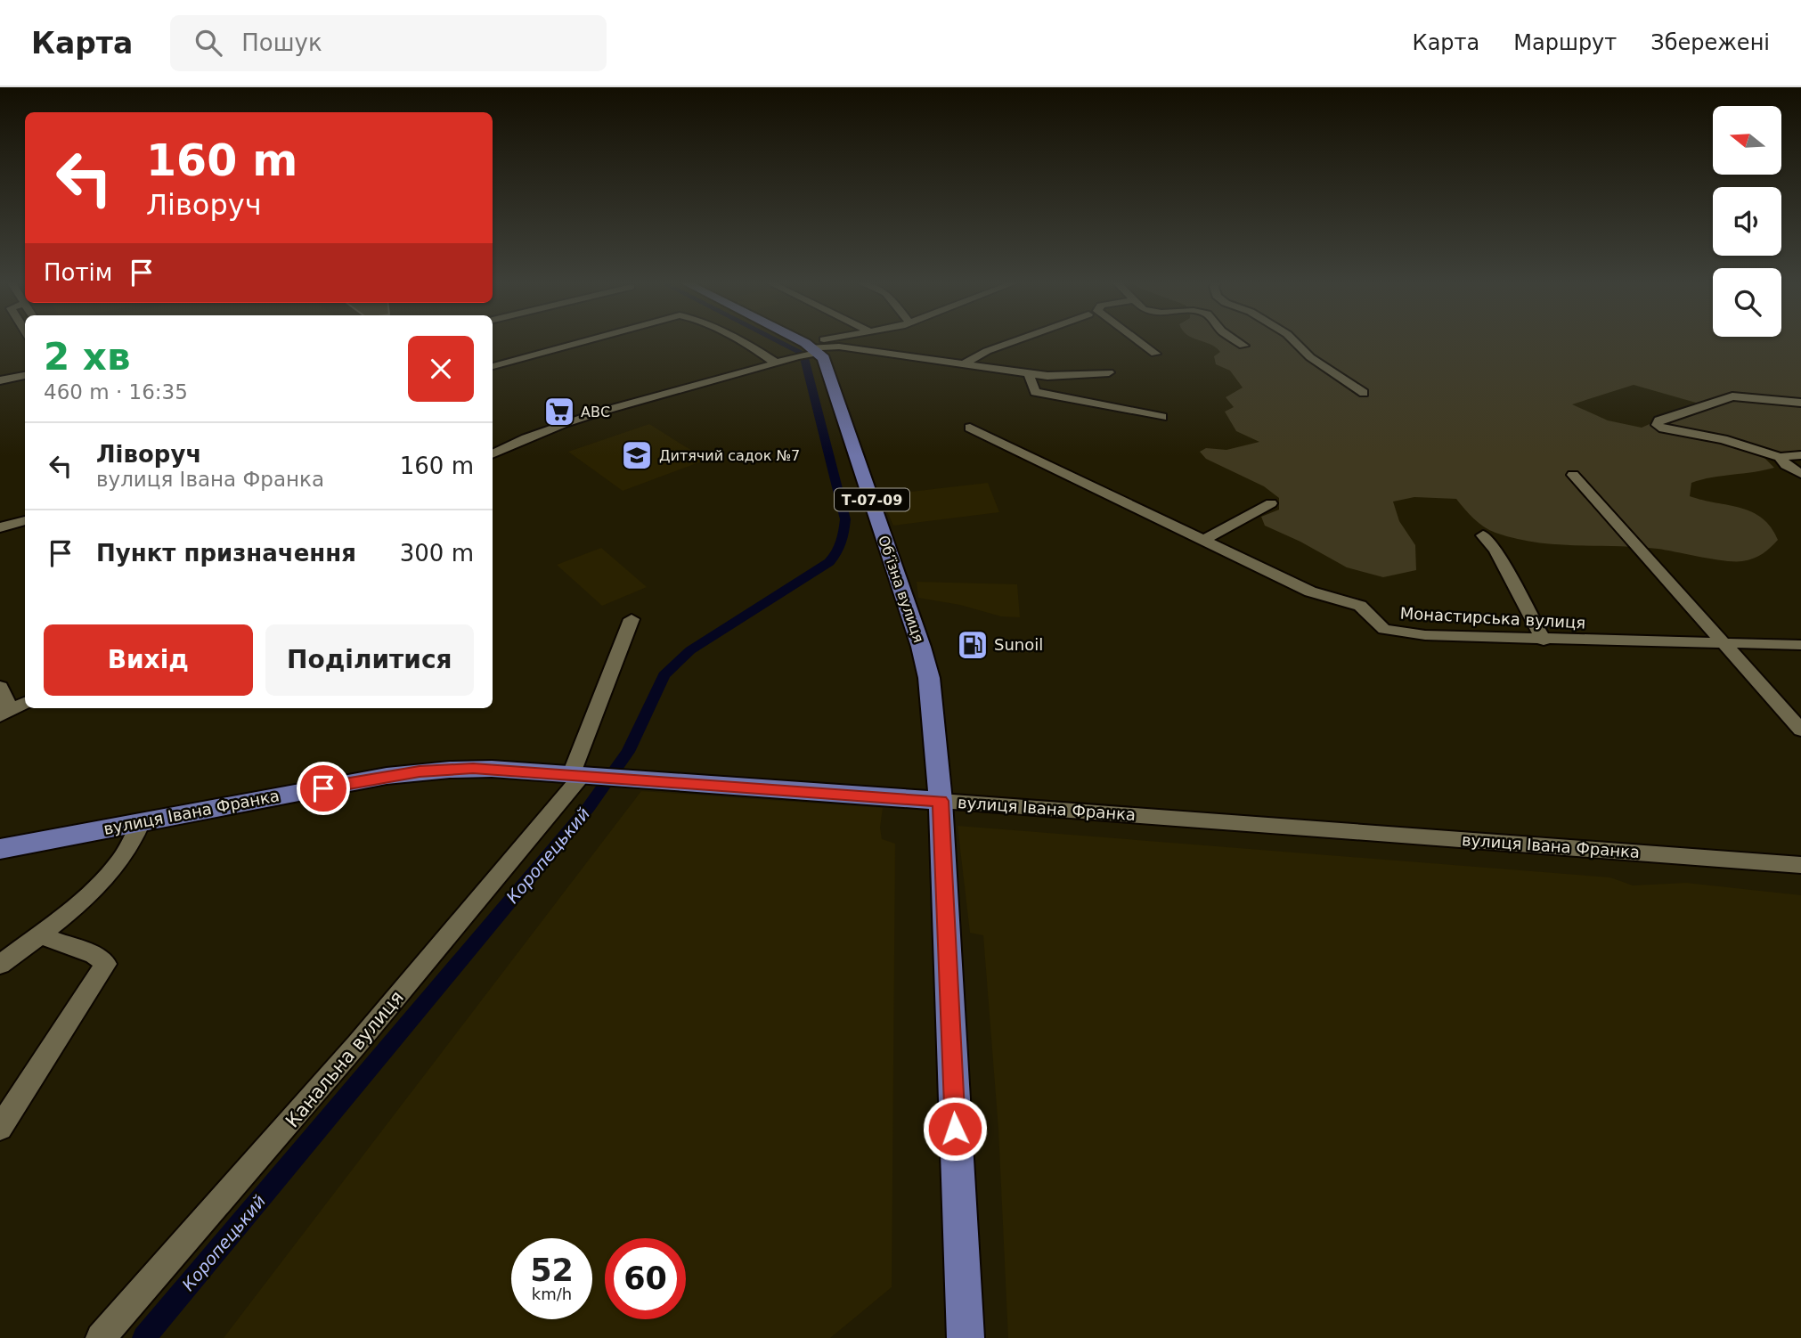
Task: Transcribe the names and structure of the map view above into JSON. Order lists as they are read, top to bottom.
{
  "streets": {
    "main road": ["Т-07-09", "Обʼїзна вулиця", "вулиця Івана Франка"],
    "street": ["Монастирська вулиця", "Канальна вулиця"]
  },
  "crossings": [
    ["Т-07-09", "Обʼїзна вулиця"],
    ["Т-07-09", "вулиця Івана Франка"],
    ["Обʼїзна вулиця", "вулиця Івана Франка"],
    ["вулиця Івана Франка", "Канальна вулиця"]
  ],
  "water": ["Коропецький"],
  "places": {
    "supermarket": ["АВС"],
    "school or university": ["Дитячий садок №7"],
    "fuel station": ["Sunoil"]
  },
  "north": "left",
  "page": {
    "header": "Карта",
    "search": "Пошук",
    "nav": ["Карта", "Маршрут", "Збережені"],
    "turn": ["160 m", "Ліворуч"],
    "then": "Потім",
    "heading": ["2 хв", "460 m · 16:35"],
    "list": [
      {
        "name": "Ліворуч",
        "note": "вулиця Івана Франка",
        "value": "160 m"
      },
      {
        "name": "Пункт призначення",
        "value": "300 m"
      }
    ],
    "buttons": ["Вихід", "Поділитися"],
    "speed": "52 km/h",
    "limit": "60"
  }
}
